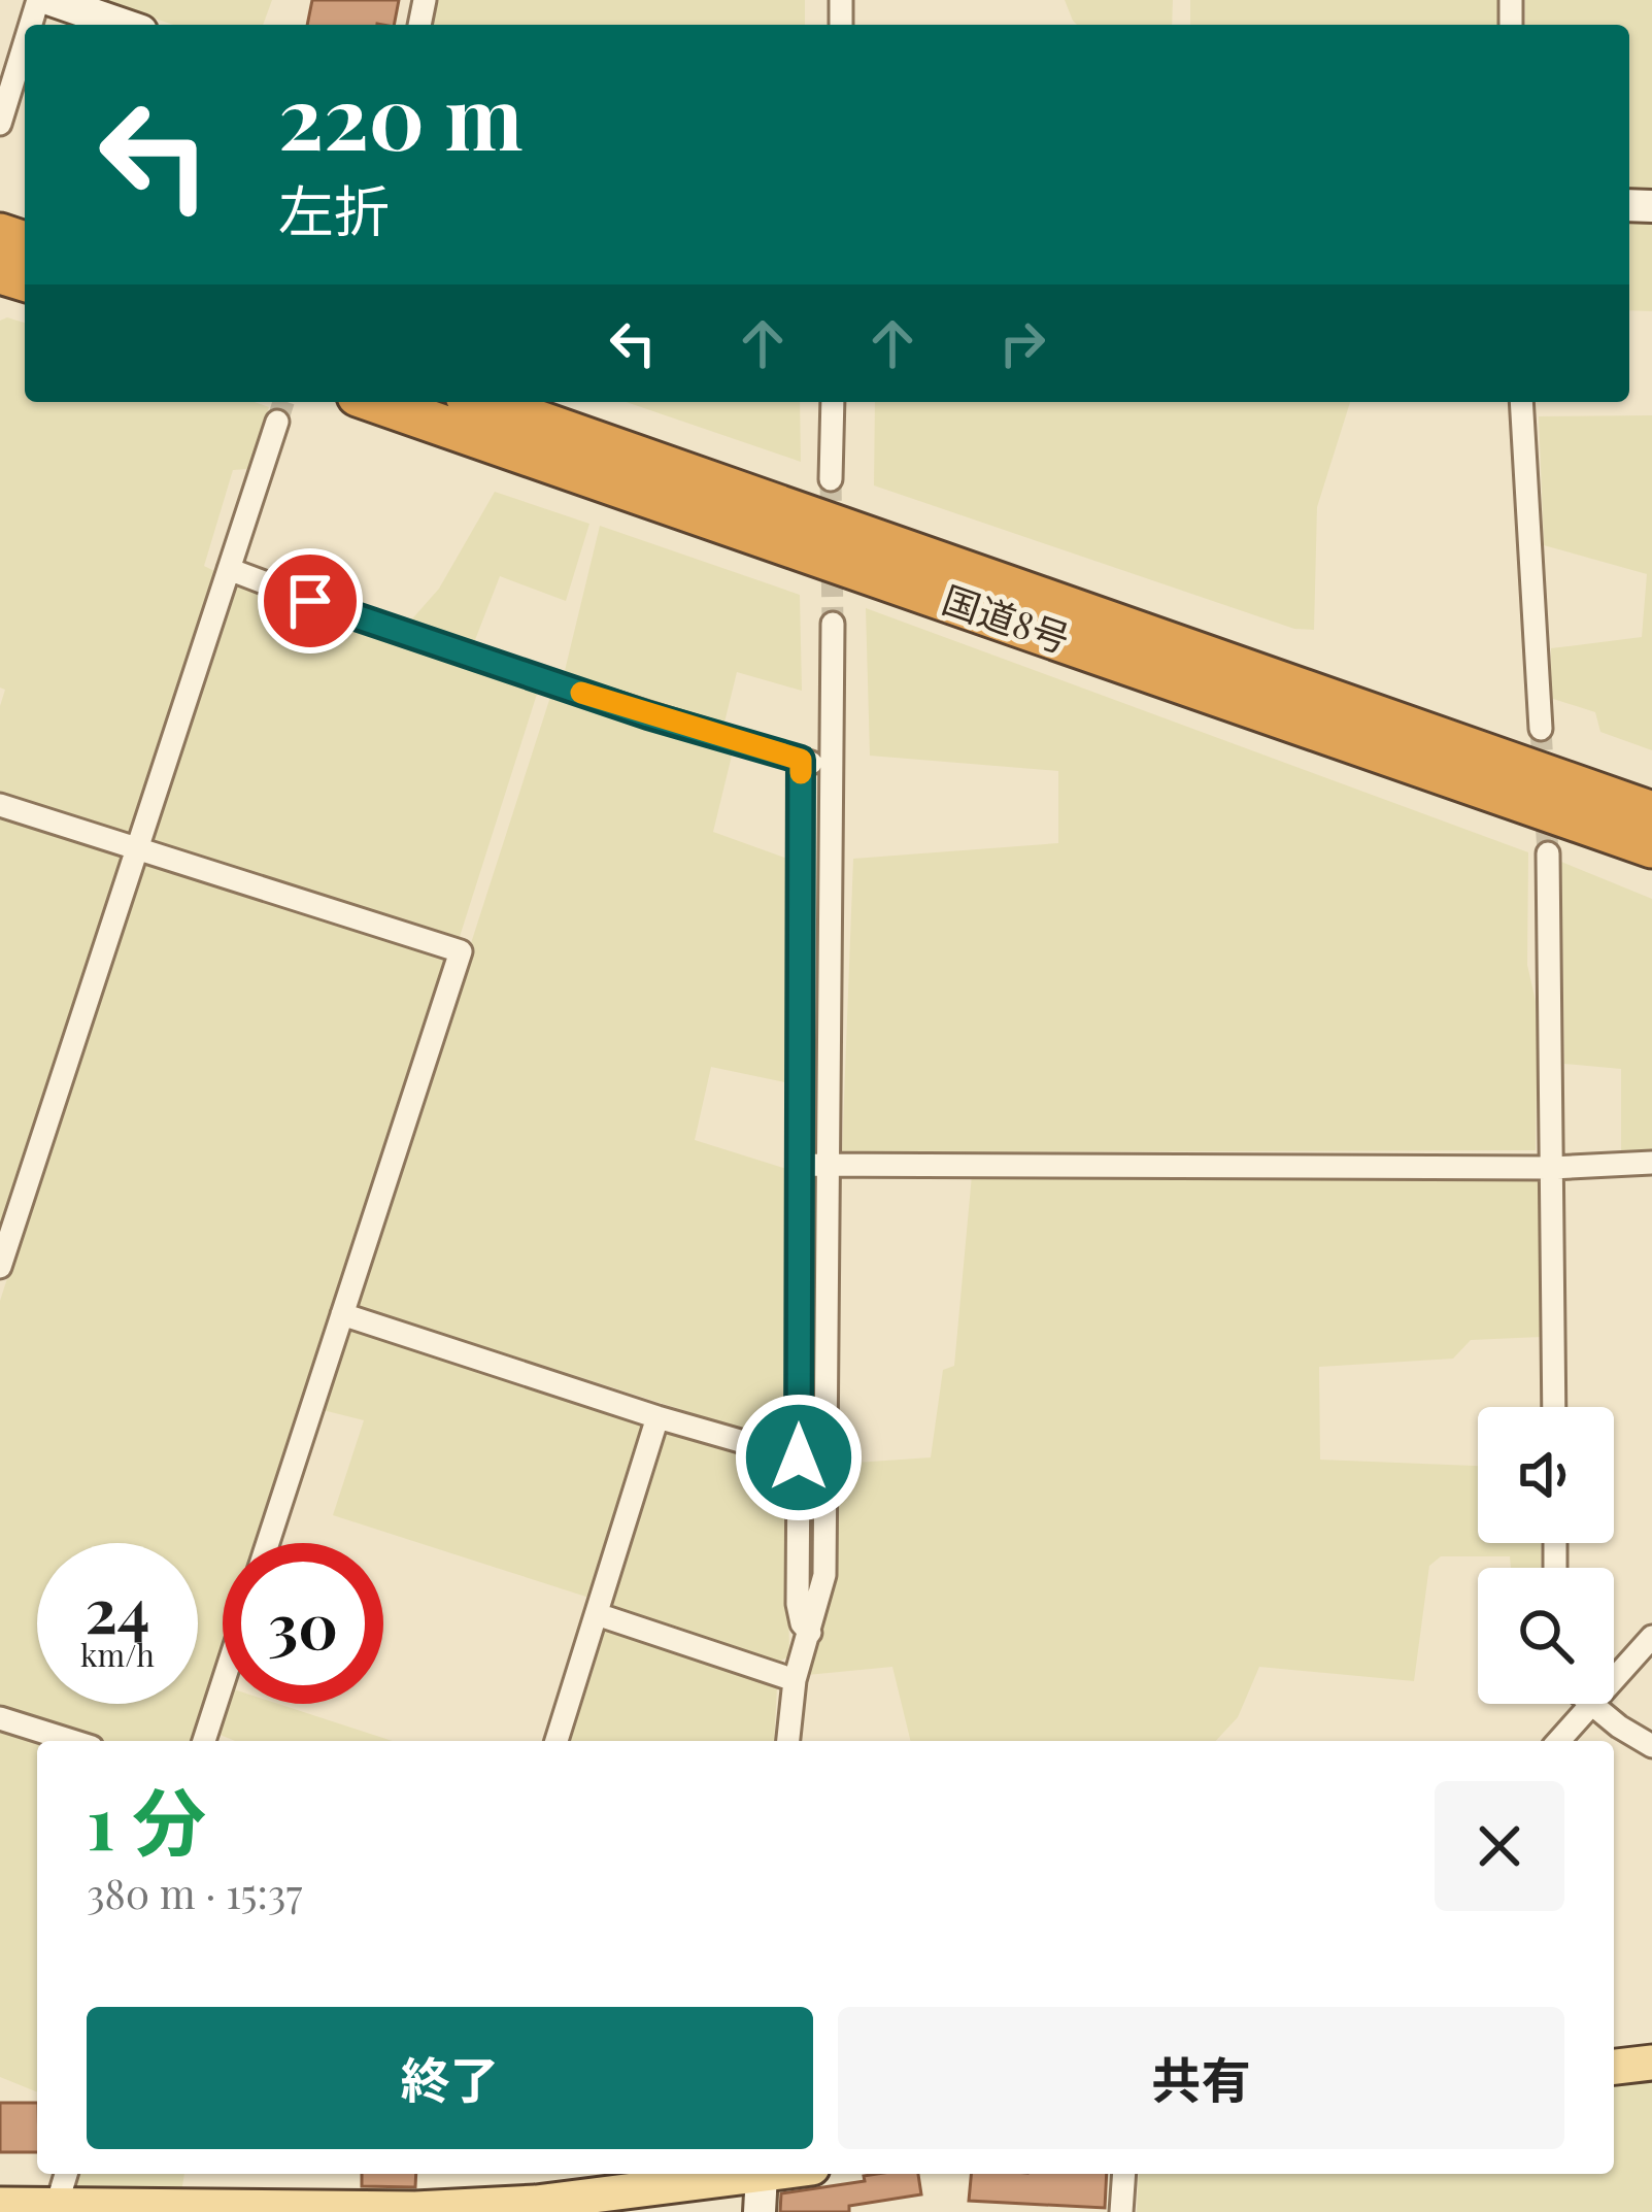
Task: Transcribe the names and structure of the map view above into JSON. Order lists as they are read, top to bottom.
{
  "streets": {
    "highway": ["国道8号"]
  },
  "page": {
    "turn": ["220 m", "左折"],
    "speed": "24 km/h",
    "limit": "30",
    "heading": ["1 分", "380 m · 15:37"],
    "buttons": ["終了", "共有"]
  }
}
